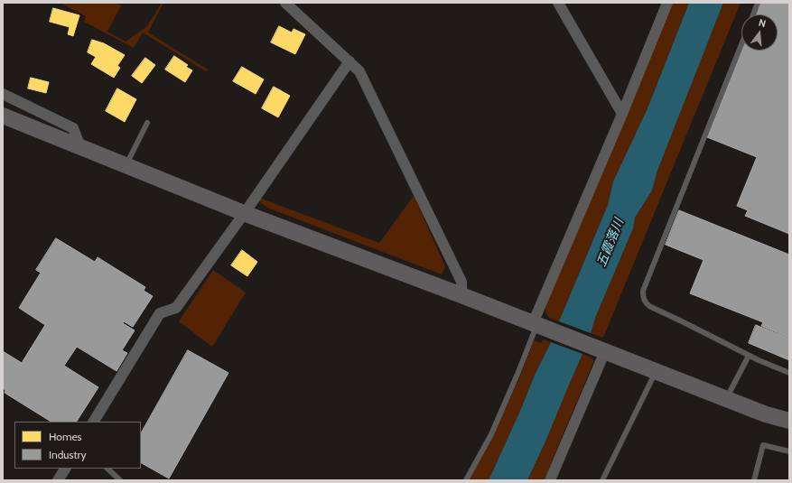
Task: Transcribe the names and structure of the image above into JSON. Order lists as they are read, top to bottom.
{
  "water": ["五霞落川"],
  "legend": ["Homes", "Industry"],
  "north": "top"
}
